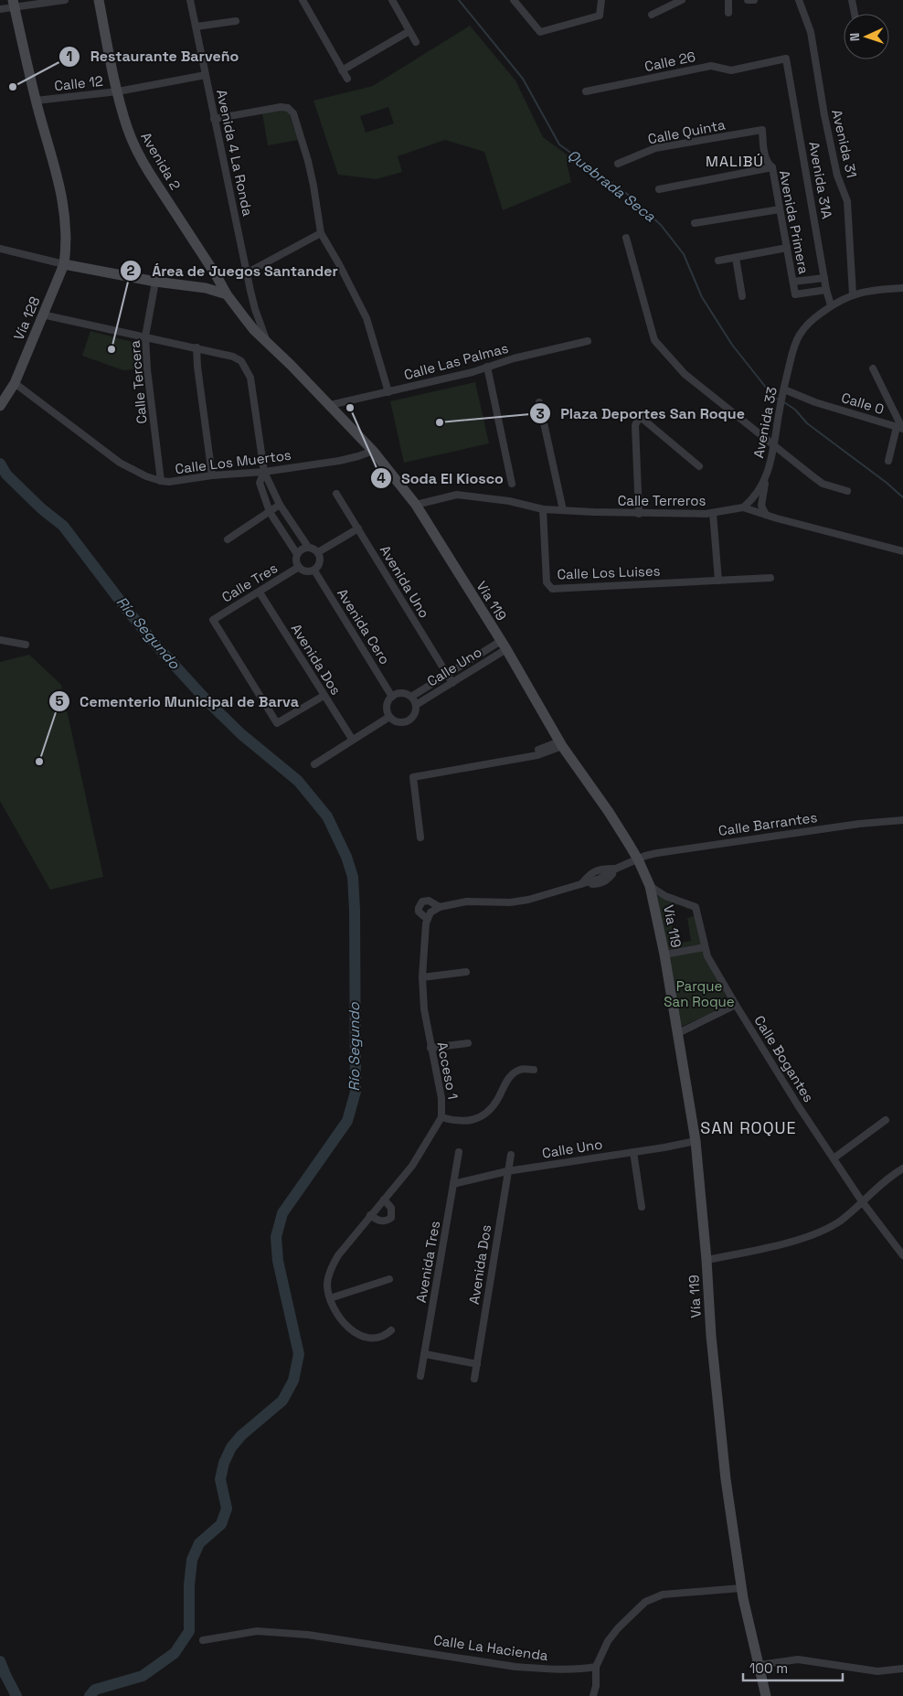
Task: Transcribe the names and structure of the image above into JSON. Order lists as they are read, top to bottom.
{
  "streets": {
    "main road": ["Avenida 2", "Vía 128", "Vía 119"],
    "street": [
      "Calle 26",
      "Calle 12",
      "Calle Quinta",
      "Avenida 31",
      "Avenida 4 La Ronda",
      "Avenida 31A",
      "Avenida Primera",
      "Calle Las Palmas",
      "Calle Tercera",
      "Calle 0",
      "Avenida 33",
      "Calle Los Muertos",
      "Calle Terreros",
      "Calle Los Luises",
      "Avenida Uno",
      "Calle Tres",
      "Avenida Cero",
      "Avenida Dos",
      "Calle Uno",
      "Calle Barrantes",
      "Calle Bogantes",
      "Acceso 1",
      "Avenida Tres",
      "Calle La Hacienda"
    ]
  },
  "crossings": [
    ["Calle 26", "Avenida 31A"],
    ["Calle 12", "Avenida 4 La Ronda"],
    ["Calle 12", "Avenida 2"],
    ["Calle 12", "Vía 128"],
    ["Calle Quinta", "Avenida Primera"],
    ["Avenida 31", "Avenida 33"],
    ["Avenida 4 La Ronda", "Vía 119"],
    ["Avenida 2", "Vía 119"],
    ["Avenida 31A", "Avenida Primera"],
    ["Avenida 31A", "Avenida 33"],
    ["Vía 128", "Calle Los Muertos"],
    ["Calle Las Palmas", "Vía 119"],
    ["Calle Tercera", "Calle Los Muertos"],
    ["Calle 0", "Avenida 33"],
    ["Avenida 33", "Calle Terreros"],
    ["Calle Los Muertos", "Vía 119"],
    ["Calle Terreros", "Calle Los Luises"],
    ["Calle Terreros", "Vía 119"],
    ["Avenida Uno", "Calle Uno"],
    ["Calle Tres", "Avenida Cero"],
    ["Calle Tres", "Avenida Dos"],
    ["Vía 119", "Calle Uno"],
    ["Vía 119", "Calle Barrantes"],
    ["Vía 119", "Calle Bogantes"],
    ["Avenida Cero", "Calle Uno"],
    ["Avenida Dos", "Calle Uno"],
    ["Calle Uno", "Avenida Tres"]
  ],
  "districts": ["MALIBÚ", "SAN ROQUE"],
  "water": ["Quebrada Seca", "Río Segundo"],
  "parks": ["Parque San Roque"],
  "places": [
    "Restaurante Barveño",
    "Área de Juegos Santander",
    "Soda El Kiosco",
    "Plaza Deportes San Roque",
    "Cementerio Municipal de Barva"
  ],
  "scale_bar": "100 m",
  "north": "left"
}
